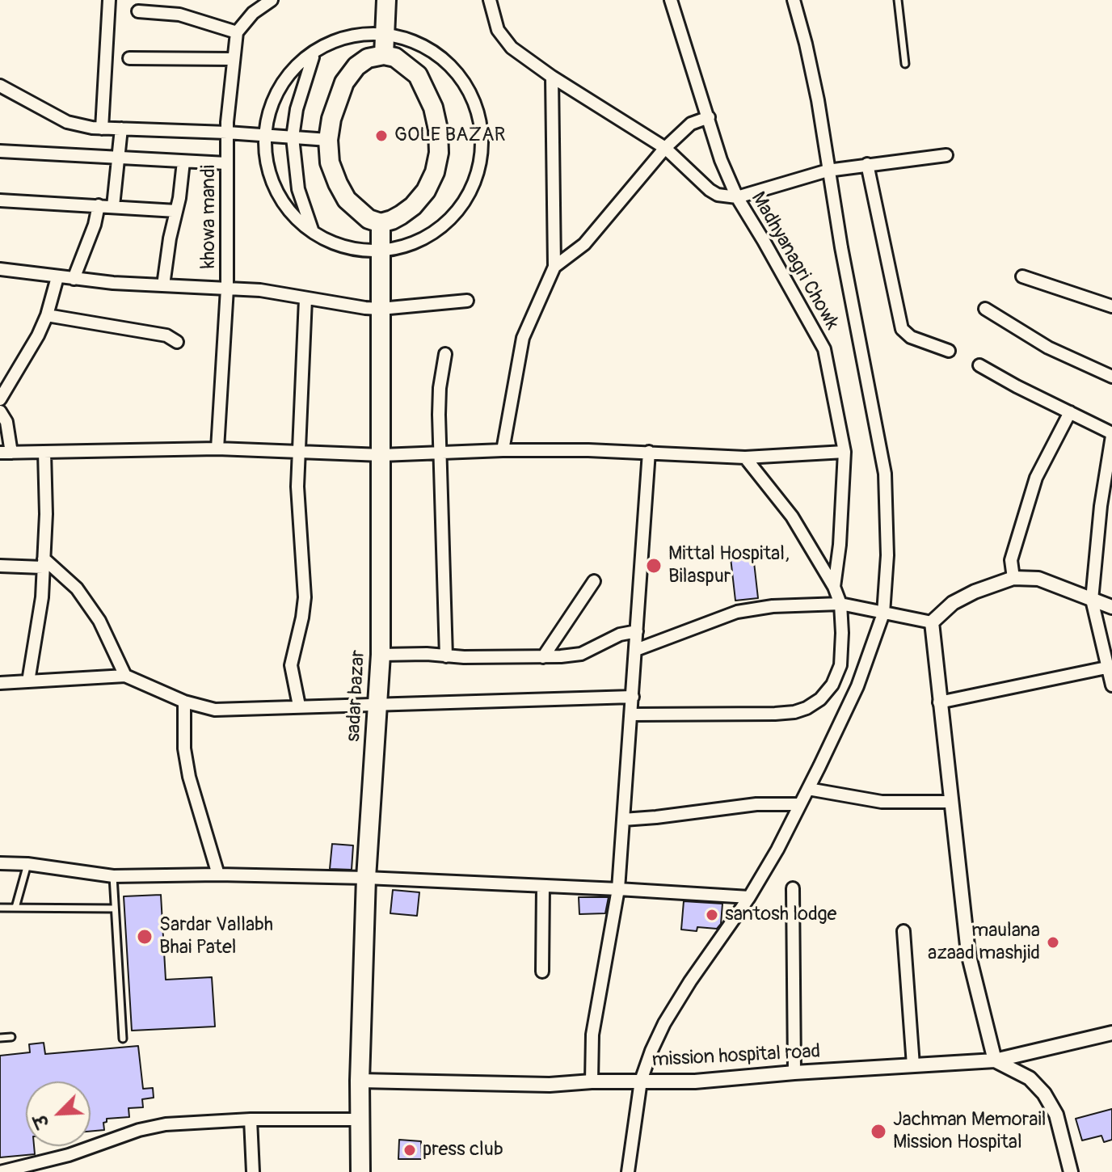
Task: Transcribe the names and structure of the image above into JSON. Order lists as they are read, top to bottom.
{
  "streets": {
    "main road": ["sadar bazar"],
    "street": ["khowa mandi", "Madhyanagri Chowk", "mission hospital road"]
  },
  "crossings": [
    ["sadar bazar", "mission hospital road"]
  ],
  "places": [
    "GOLE BAZAR",
    "Mittal Hospital, Bilaspur",
    "santosh lodge",
    "Sardar Vallabh Bhai Patel",
    "maulana azaad mashjid",
    "Jachman Memorail Mission Hospital",
    "press club"
  ],
  "north": "bottom left"
}
